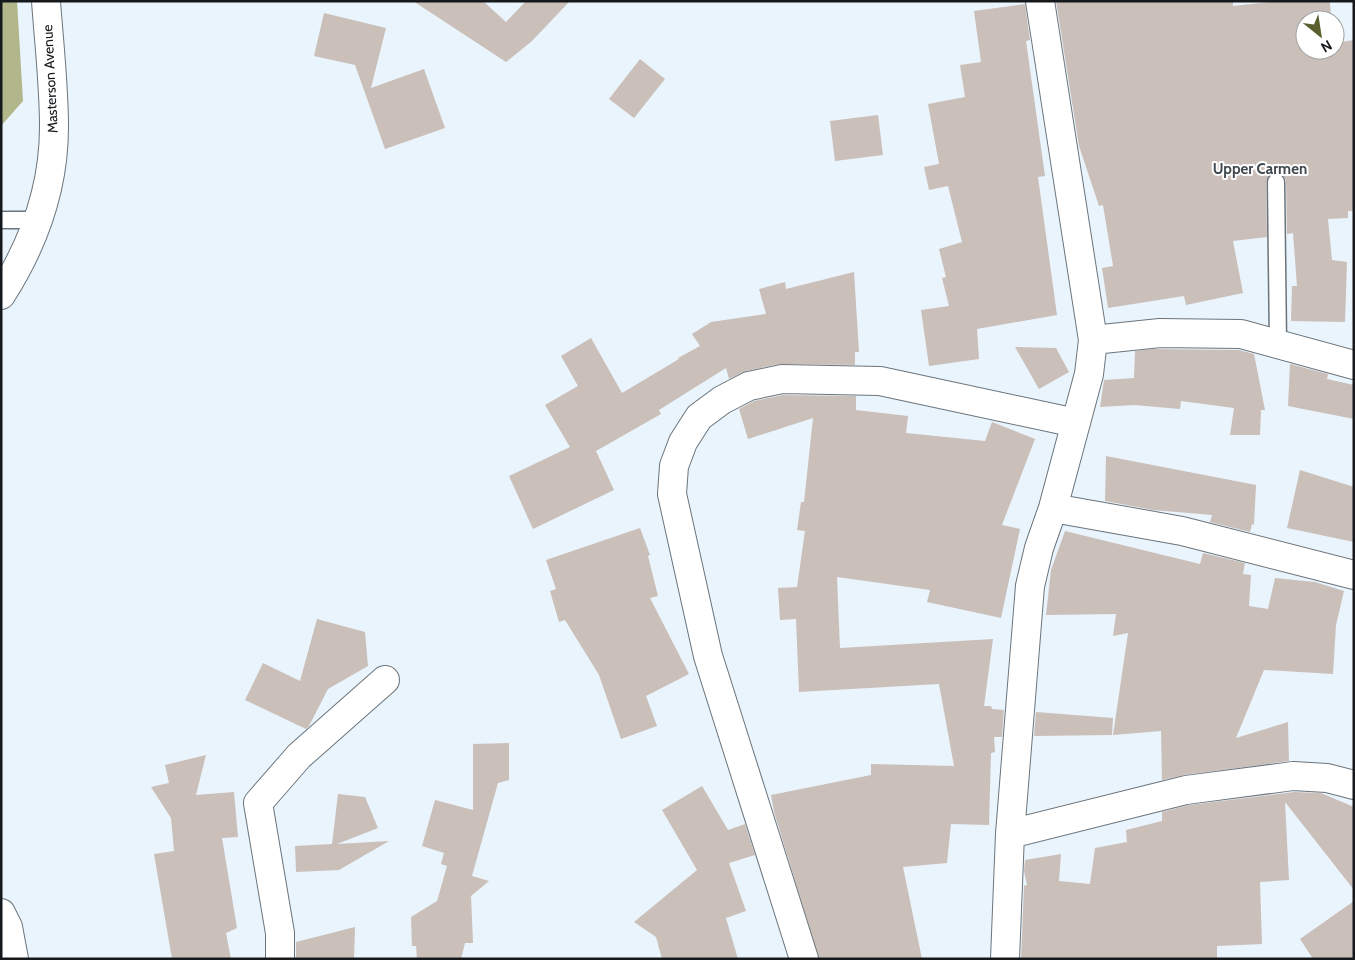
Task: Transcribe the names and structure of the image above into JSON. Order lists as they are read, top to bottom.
{
  "streets": {
    "street": ["Masterson Avenue"]
  },
  "districts": ["Upper Carmen"],
  "north": "bottom right"
}
